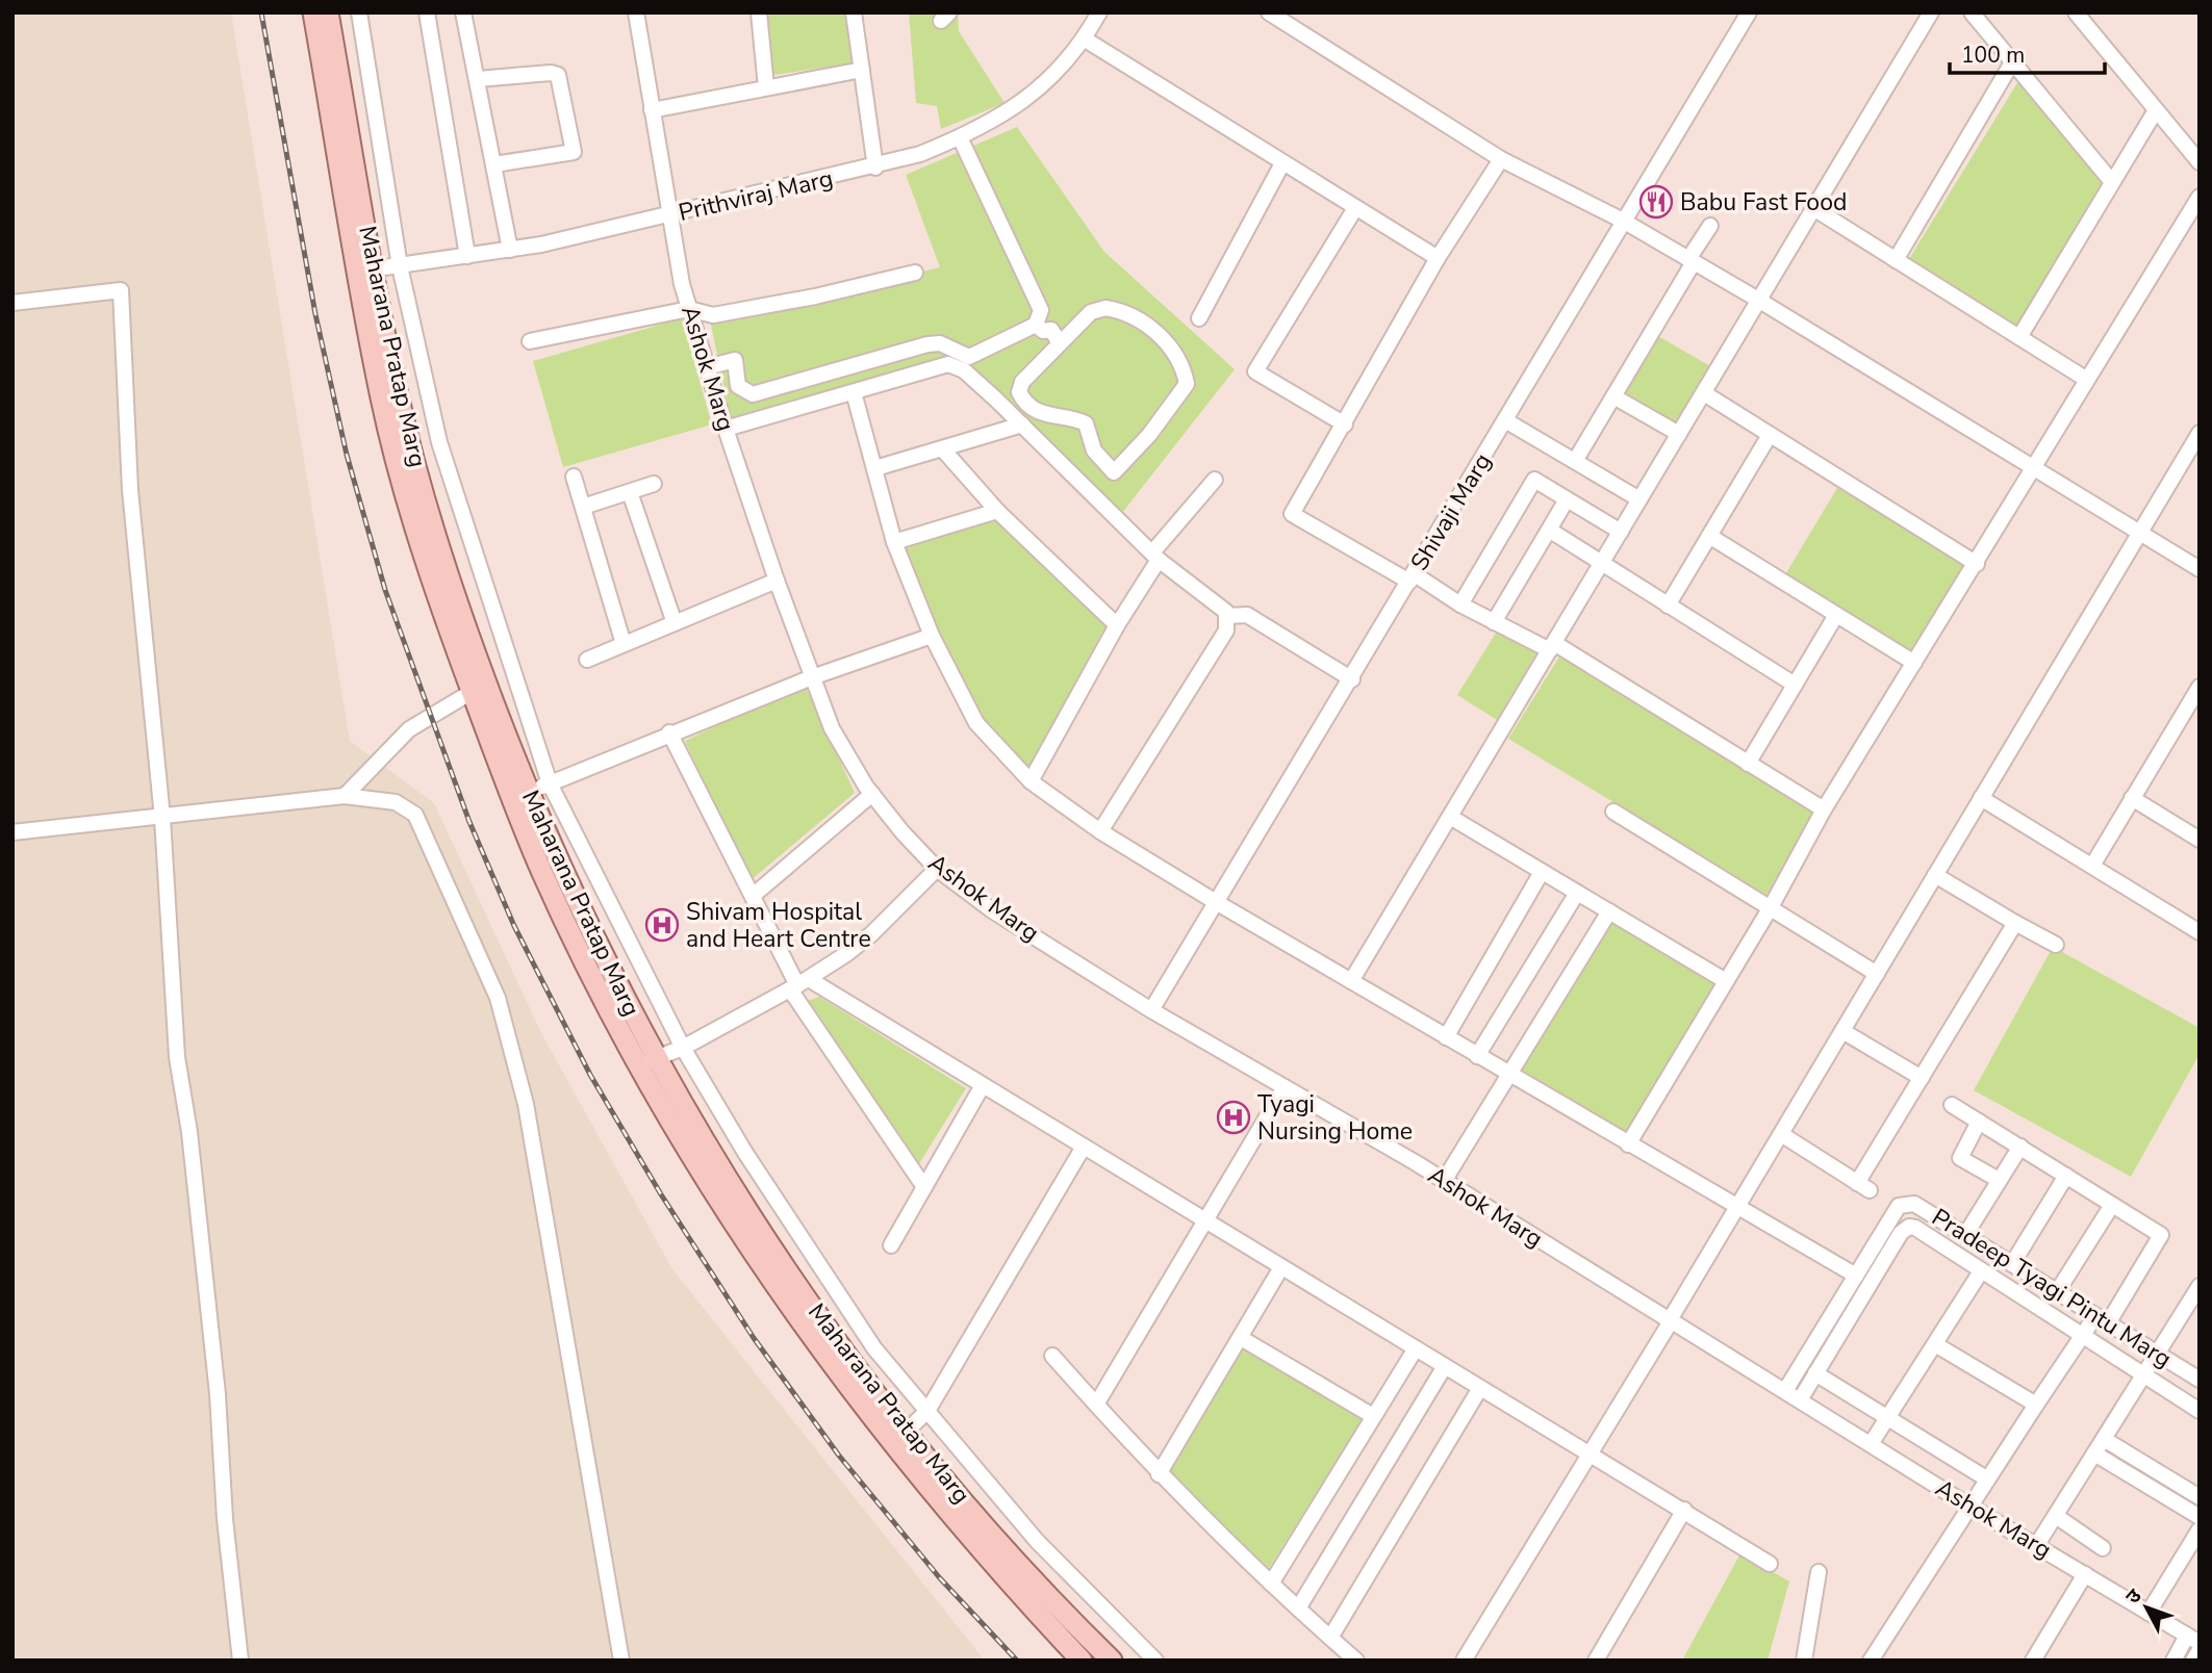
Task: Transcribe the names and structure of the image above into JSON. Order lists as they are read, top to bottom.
{
  "streets": {
    "main road": ["Maharana Pratap Marg"],
    "street": [
      "Prithviraj Marg",
      "Ashok Marg",
      "Shivaji Marg",
      "Pradeep Tyagi Pintu Marg"
    ]
  },
  "crossings": [
    ["Prithviraj Marg", "Maharana Pratap Marg"],
    ["Prithviraj Marg", "Ashok Marg"],
    ["Ashok Marg", "Shivaji Marg"],
    ["Ashok Marg", "Pradeep Tyagi Pintu Marg"]
  ],
  "places": {
    "restaurant": ["Babu Fast Food"],
    "hospital": ["Shivam Hospital and Heart Centre", "Tyagi Nursing Home"]
  },
  "scale_bar": "100 m",
  "north": "top left"
}
